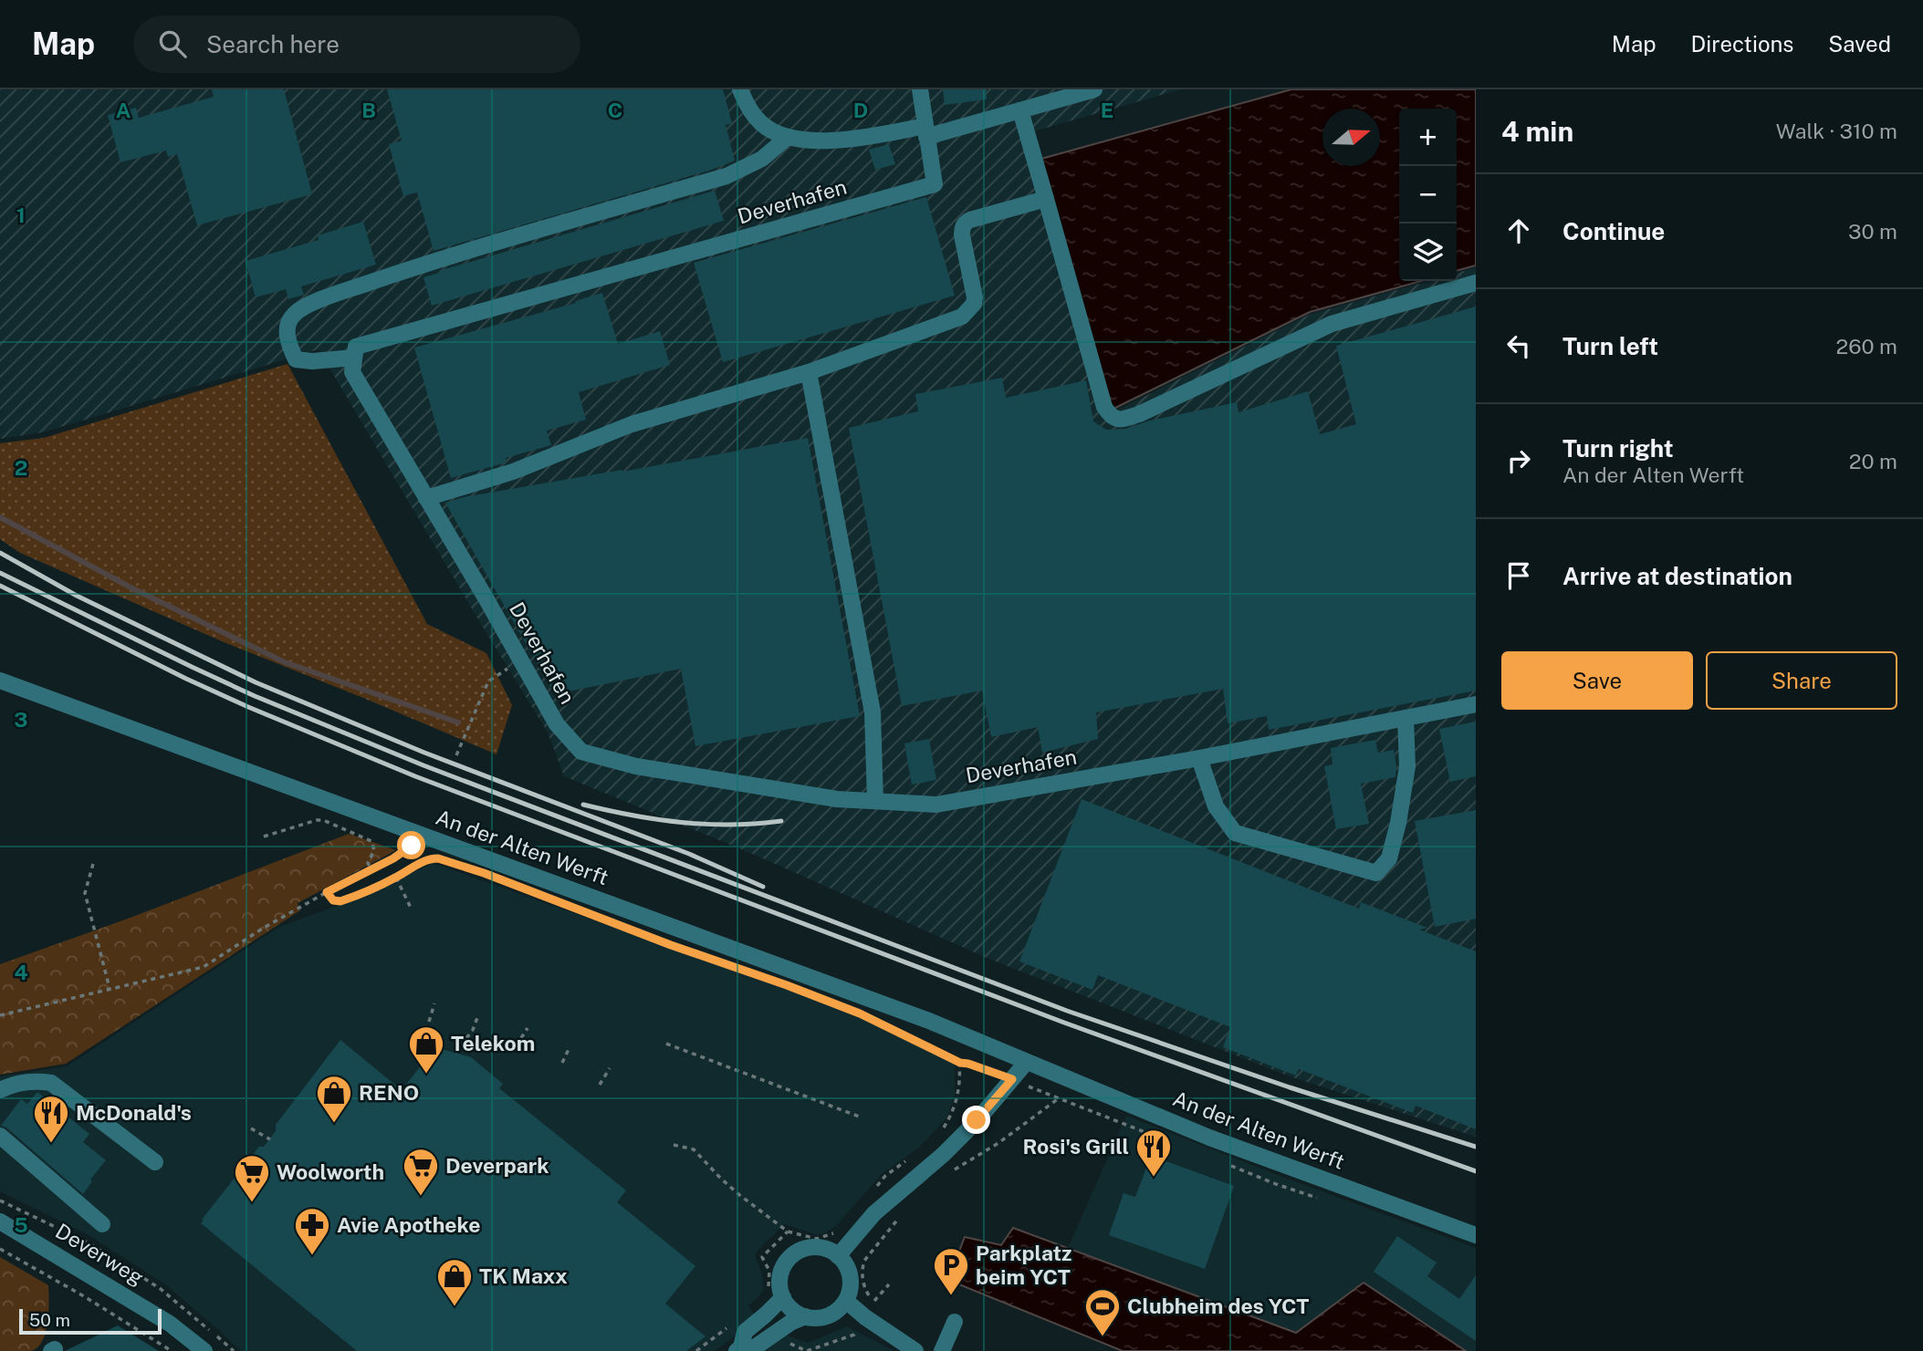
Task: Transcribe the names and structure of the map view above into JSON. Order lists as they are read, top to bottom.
{
  "streets": {
    "street": ["Deverhafen", "An der Alten Werft", "Deverweg"]
  },
  "places": {
    "shop": ["Telekom", "RENO", "TK Maxx"],
    "restaurant": ["McDonald's", "Rosi's Grill"],
    "supermarket": ["Deverpark", "Woolworth"],
    "pharmacy": ["Avie Apotheke"],
    "parking": ["Parkplatz beim YCT"],
    "sports": ["Clubheim des YCT"]
  },
  "scale_bar": "50 m",
  "north": "right",
  "page": {
    "header": "Map",
    "search": "Search here",
    "nav": ["Map", "Directions", "Saved"],
    "heading": ["4 min", "Walk · 310 m"],
    "map_buttons": ["+", "−"],
    "list": [
      ["Continue", "30 m"],
      ["Turn left", "260 m"],
      ["Turn right", "An der Alten Werft", "20 m"],
      "Arrive at destination"
    ],
    "buttons": ["Save", "Share"],
    "scale": "50 m"
  },
  "grid": {
    "columns": [
      "A",
      "B",
      "C",
      "D",
      "E"
    ],
    "rows": [
      "1",
      "2",
      "3",
      "4",
      "5"
    ]
  }
}
